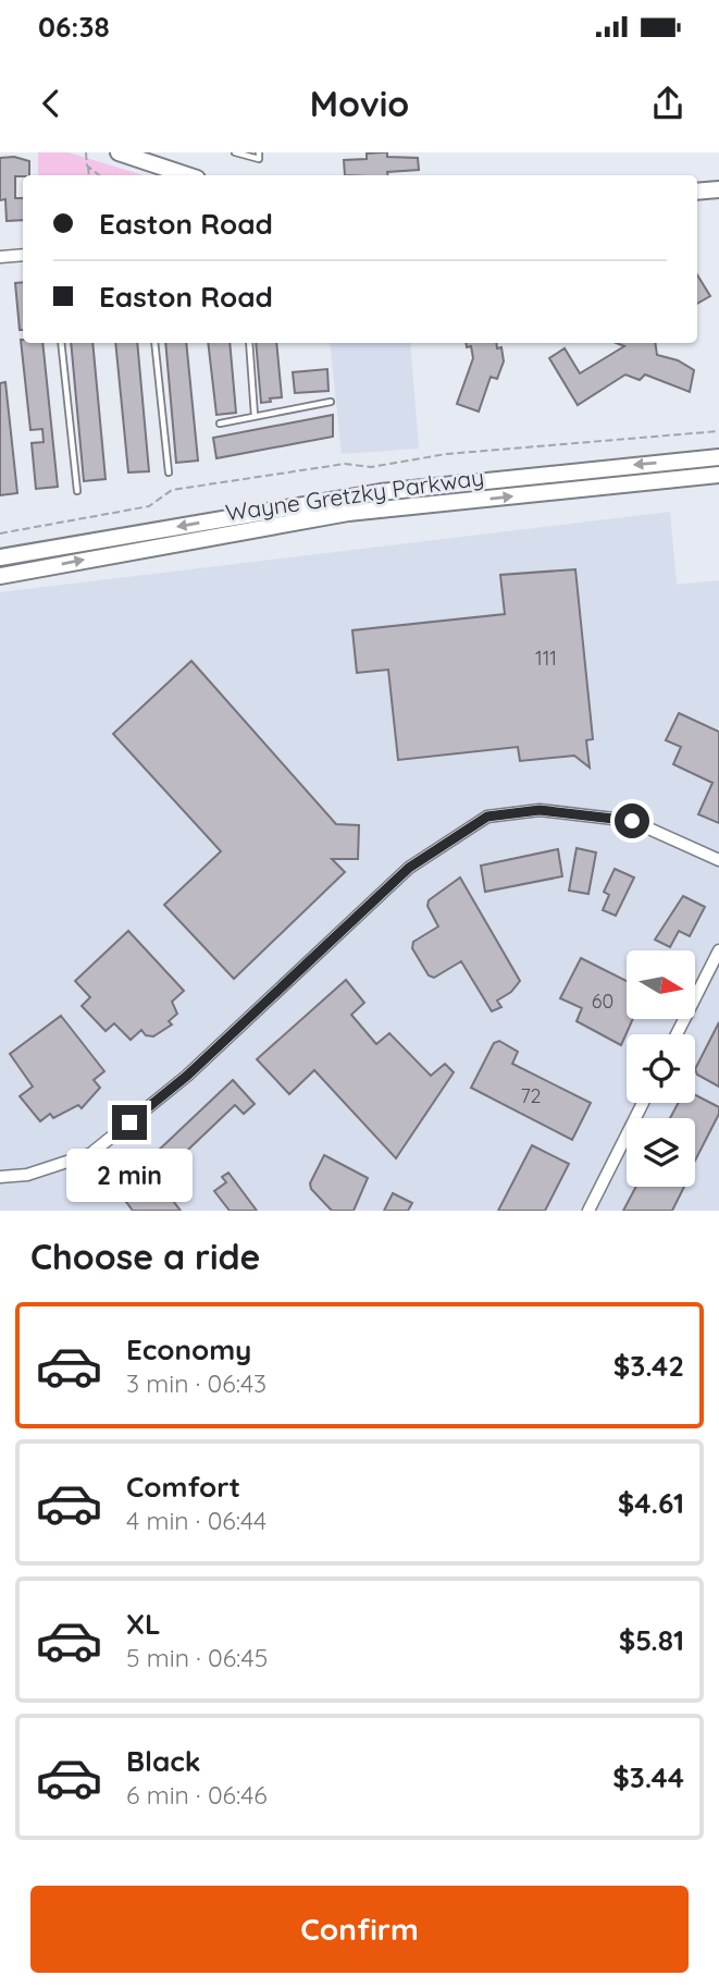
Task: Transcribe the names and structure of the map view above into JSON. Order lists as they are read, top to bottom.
{
  "streets": {
    "main road": ["Wayne Gretzky Parkway"]
  },
  "house_numbers": ["111", "60", "72"],
  "north": "right",
  "page": {
    "status": "06:38",
    "header": "Movio",
    "banner": ["Easton Road", "Easton Road"],
    "bubble": "2 min",
    "heading": "Choose a ride",
    "list": [
      {
        "name": "Economy",
        "note": "3 min · 06:43",
        "value": "$3.42"
      },
      {
        "name": "Comfort",
        "note": "4 min · 06:44",
        "value": "$4.61"
      },
      {
        "name": "XL",
        "note": "5 min · 06:45",
        "value": "$5.81"
      },
      {
        "name": "Black",
        "note": "6 min · 06:46",
        "value": "$3.44"
      }
    ],
    "buttons": "Confirm"
  }
}
